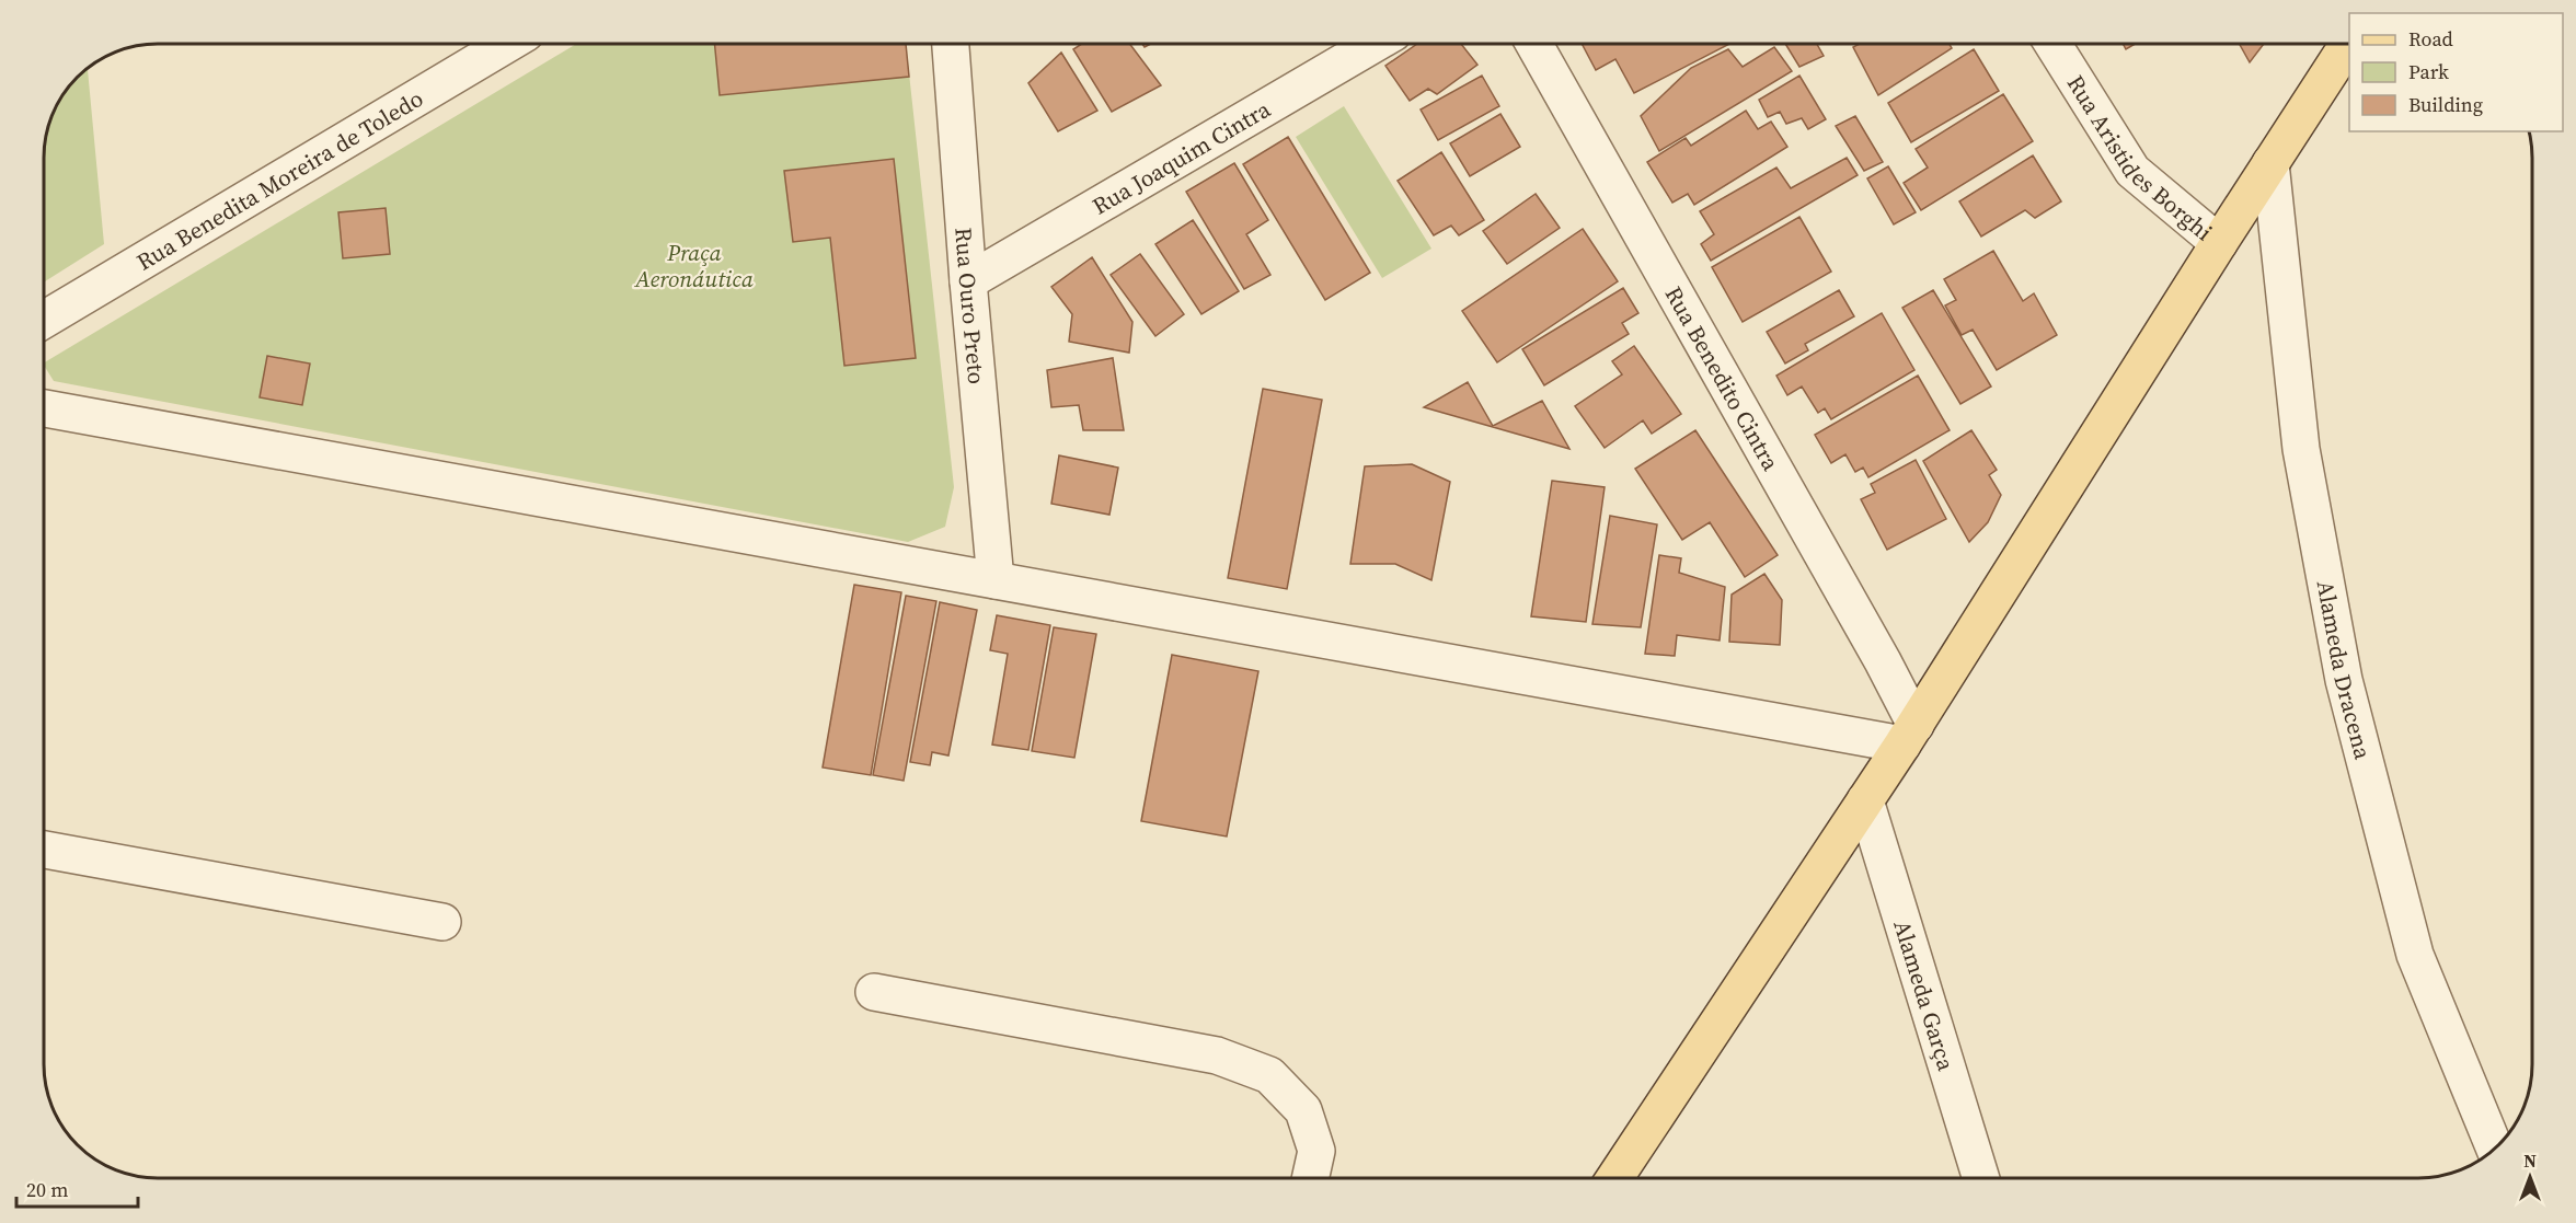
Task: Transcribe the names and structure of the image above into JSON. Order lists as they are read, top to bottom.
{
  "streets": {
    "street": [
      "Rua Aristides Borghi",
      "Rua Joaquim Cintra",
      "Rua Benedita Moreira de Toledo",
      "Rua Ouro Preto",
      "Rua Benedito Cintra",
      "Alameda Dracena",
      "Alameda Garça"
    ]
  },
  "crossings": [
    ["Rua Joaquim Cintra", "Rua Ouro Preto"]
  ],
  "parks": ["Praça Aeronáutica"],
  "legend": ["Road", "Park", "Building"],
  "scale_bar": "20 m",
  "north": "top"
}
